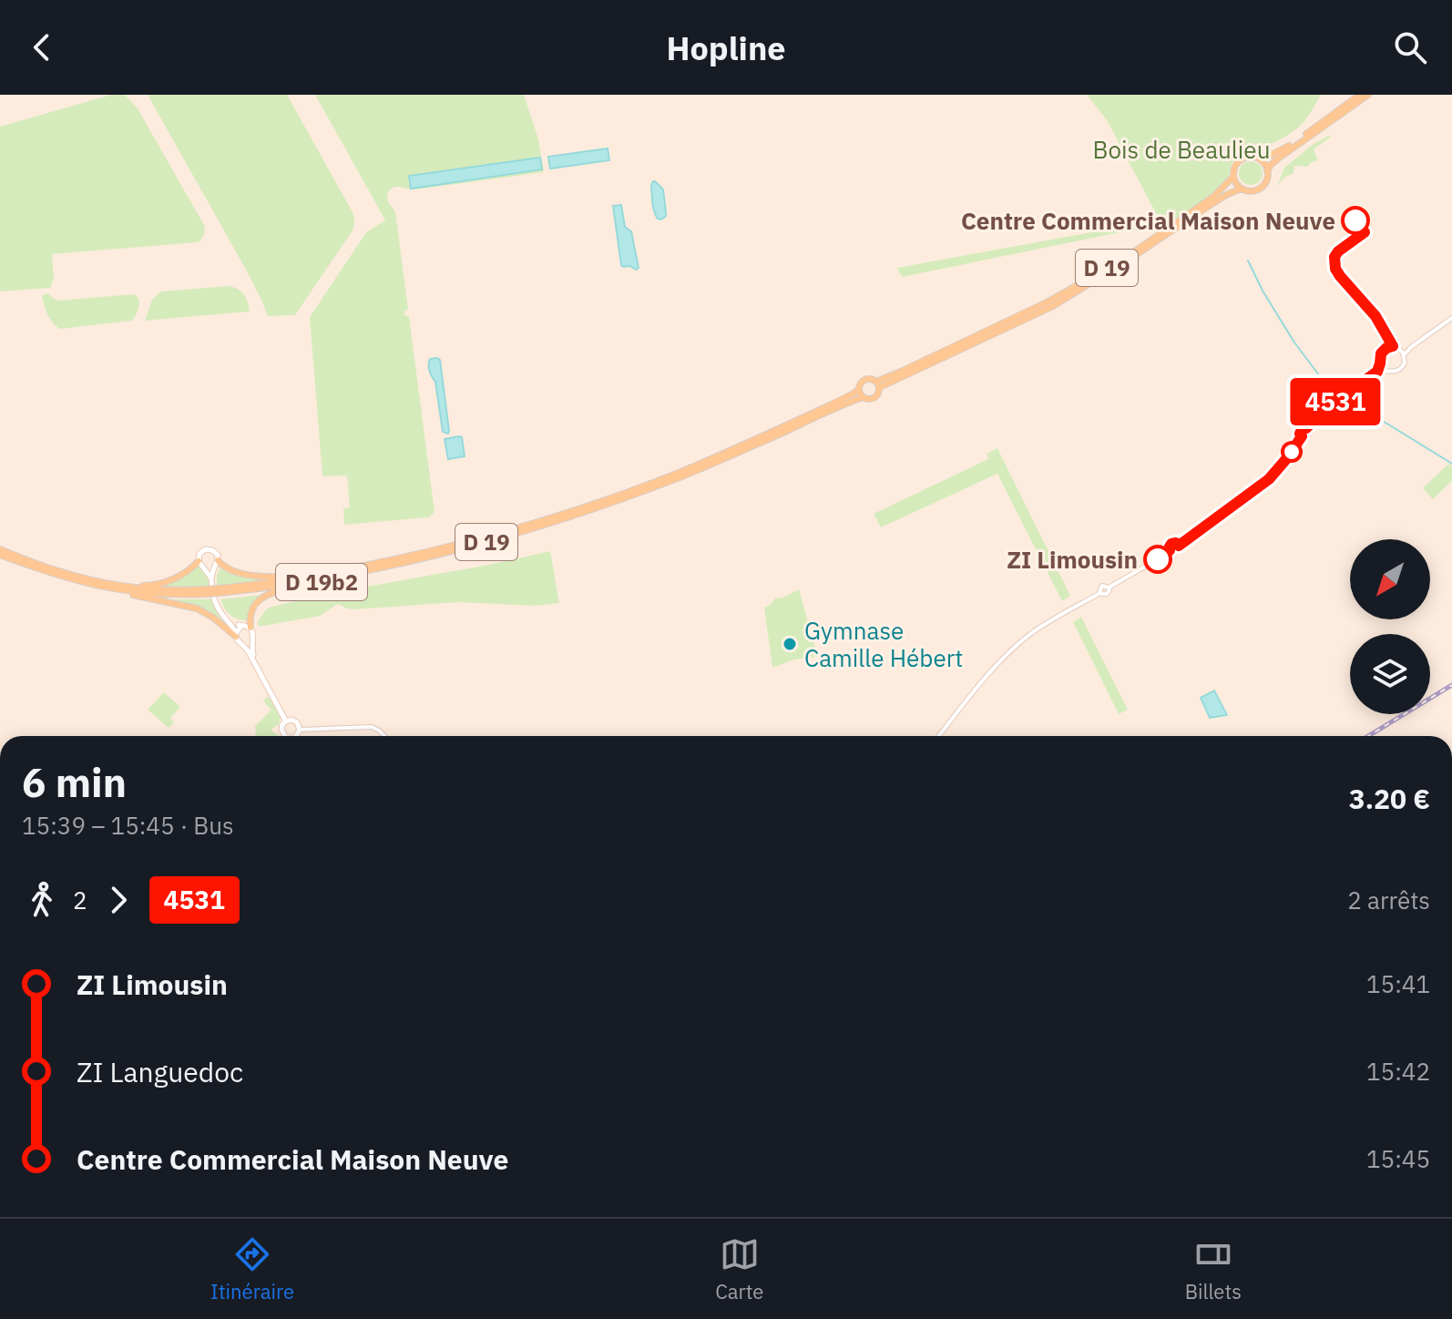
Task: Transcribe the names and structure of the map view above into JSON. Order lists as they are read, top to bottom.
{
  "streets": {
    "main road": ["D 19", "D 19b2"]
  },
  "crossings": [
    ["D 19", "D 19b2"]
  ],
  "parks": ["Bois de Beaulieu"],
  "places": ["Centre Commercial Maison Neuve", "ZI Limousin", "Gymnase Camille Hébert"],
  "lines": ["bus line 4531"],
  "north": "bottom left",
  "page": {
    "header": "Hopline",
    "on_map": "4531",
    "heading": ["6 min", "15:39 – 15:45 · Bus", "3.20 €"],
    "legs": ["2", "4531", "2 arrêts"],
    "list": [
      {
        "name": "ZI Limousin",
        "value": "15:41"
      },
      {
        "name": "ZI Languedoc",
        "value": "15:42"
      },
      {
        "name": "Centre Commercial Maison Neuve",
        "value": "15:45"
      }
    ],
    "tabs": ["Itinéraire", "Carte", "Billets"]
  }
}
